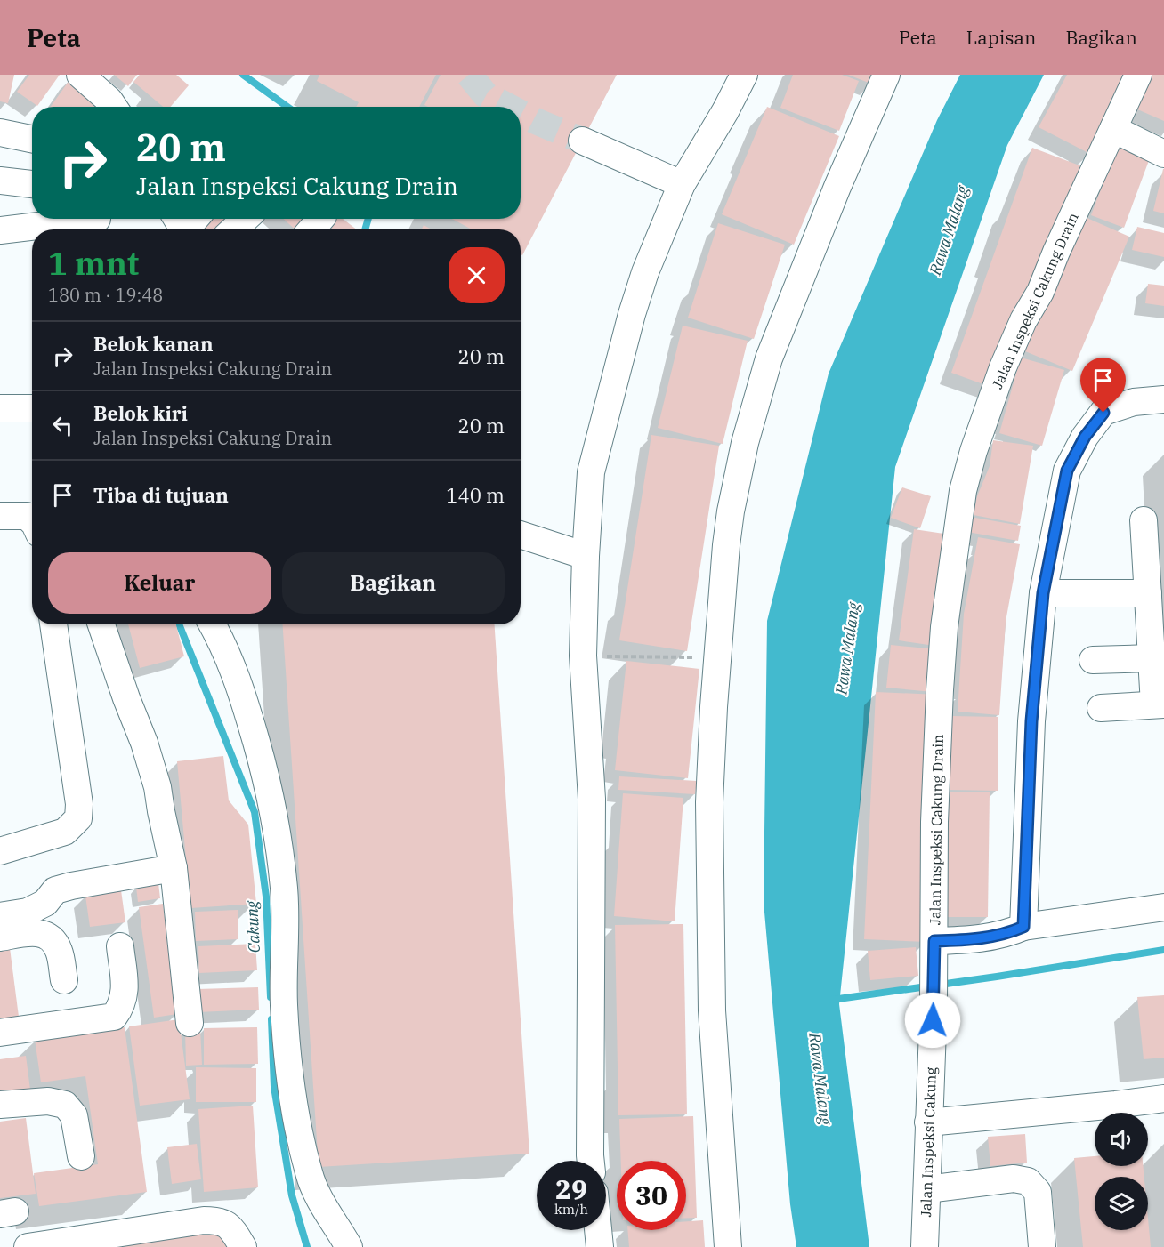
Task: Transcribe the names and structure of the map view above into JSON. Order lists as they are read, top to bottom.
{
  "streets": {
    "street": ["Jalan Inspeksi Cakung Drain", "Jalan Inspeksi Cakung"]
  },
  "crossings": [
    ["Jalan Inspeksi Cakung Drain", "Jalan Inspeksi Cakung"]
  ],
  "water": ["Rawa Malang", "Cakung"],
  "page": {
    "header": "Peta",
    "nav": ["Peta", "Lapisan", "Bagikan"],
    "turn": ["20 m", "Jalan Inspeksi Cakung Drain"],
    "heading": ["1 mnt", "180 m · 19:48"],
    "list": [
      {
        "name": "Belok kanan",
        "note": "Jalan Inspeksi Cakung Drain",
        "value": "20 m"
      },
      {
        "name": "Belok kiri",
        "note": "Jalan Inspeksi Cakung Drain",
        "value": "20 m"
      },
      {
        "name": "Tiba di tujuan",
        "value": "140 m"
      }
    ],
    "buttons": ["Keluar", "Bagikan"],
    "speed": "29 km/h",
    "limit": "30"
  }
}
